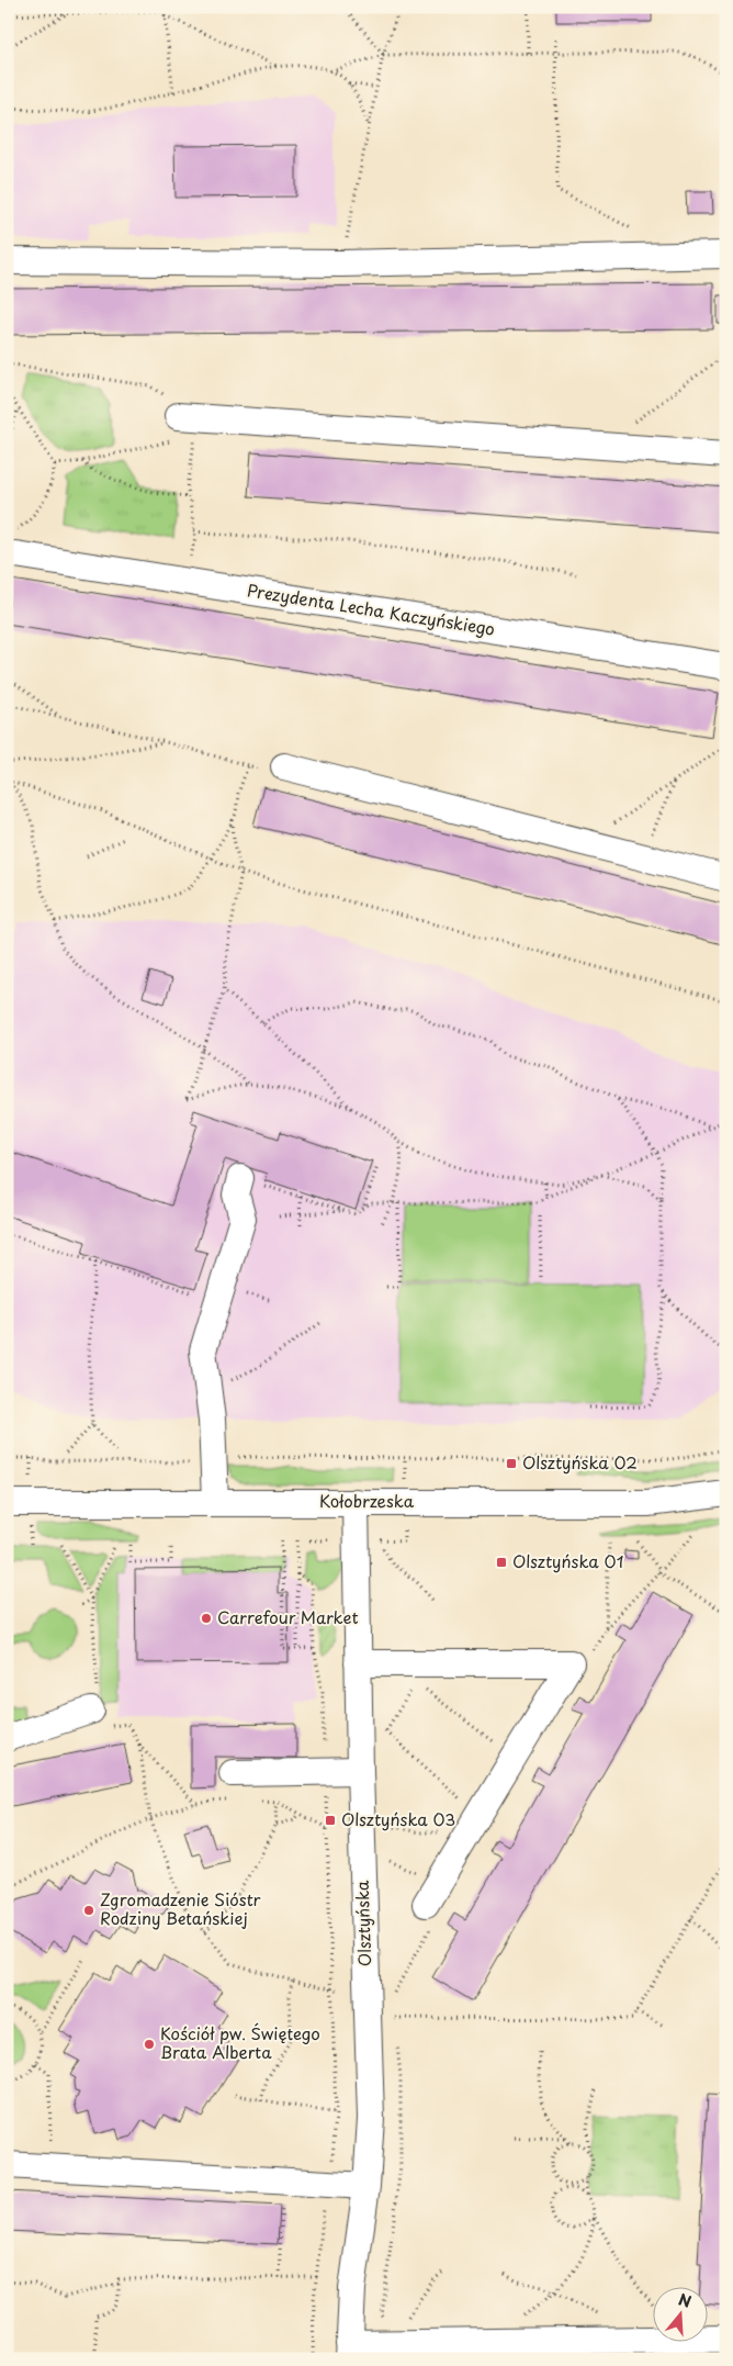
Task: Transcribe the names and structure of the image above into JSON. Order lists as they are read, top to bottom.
{
  "streets": {
    "street": ["Prezydenta Lecha Kaczyńskiego", "Kołobrzeska", "Olsztyńska"]
  },
  "crossings": [
    ["Kołobrzeska", "Olsztyńska"]
  ],
  "places": {
    "transit": ["Olsztyńska 02", "Olsztyńska 01", "Olsztyńska 03"],
    "other": ["Carrefour Market", "Zgromadzenie Sióstr Rodziny Betańskiej", "Kościół pw. Świętego Brata Alberta"]
  },
  "north": "top"
}
